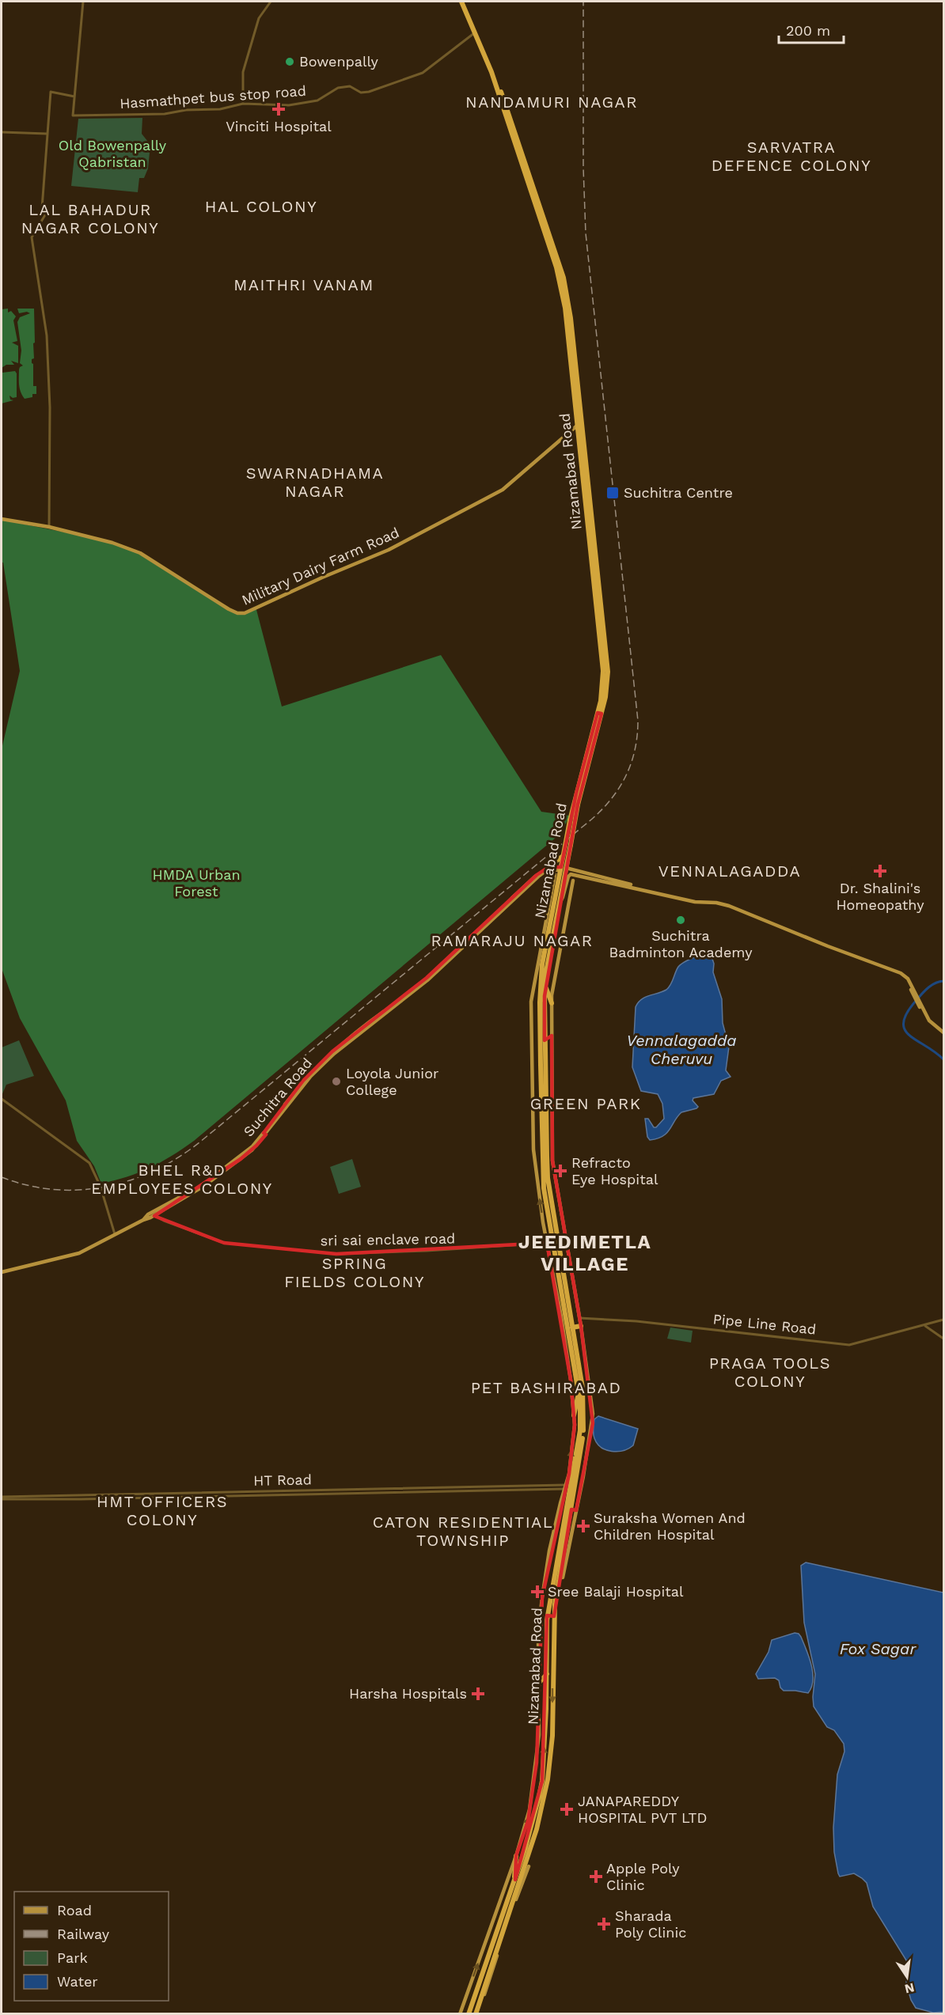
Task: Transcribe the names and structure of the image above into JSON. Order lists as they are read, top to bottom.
{
  "streets": {
    "highway": ["Nizamabad Road"],
    "main road": ["Military Dairy Farm Road", "Suchitra Road"],
    "street": [
      "Hasmathpet bus stop road",
      "sri sai enclave road",
      "Pipe Line Road",
      "HT Road"
    ]
  },
  "crossings": [
    ["Hasmathpet bus stop road", "Nizamabad Road"],
    ["Nizamabad Road", "Military Dairy Farm Road"],
    ["Nizamabad Road", "Suchitra Road"],
    ["Nizamabad Road", "sri sai enclave road"],
    ["Nizamabad Road", "Pipe Line Road"],
    ["Nizamabad Road", "HT Road"],
    ["Suchitra Road", "sri sai enclave road"]
  ],
  "districts": [
    "NANDAMURI NAGAR",
    "SARVATRA DEFENCE COLONY",
    "HAL COLONY",
    "LAL BAHADUR NAGAR COLONY",
    "MAITHRI VANAM",
    "SWARNADHAMA NAGAR",
    "VENNALAGADDA",
    "RAMARAJU NAGAR",
    "GREEN PARK",
    "BHEL R&D EMPLOYEES COLONY",
    "JEEDIMETLA VILLAGE",
    "SPRING FIELDS COLONY",
    "PRAGA TOOLS COLONY",
    "PET BASHIRABAD",
    "HMT OFFICERS COLONY",
    "CATON RESIDENTIAL TOWNSHIP"
  ],
  "water": ["Vennalagadda Cheruvu", "Fox Sagar"],
  "parks": ["Old Bowenpally Qabristan", "HMDA Urban Forest"],
  "places": {
    "other": ["Bowenpally", "Suchitra Badminton Academy", "Loyola Junior College"],
    "health": [
      "Vinciti Hospital",
      "Dr. Shalini's Homeopathy",
      "Refracto Eye Hospital",
      "Suraksha Women And Children Hospital",
      "Sree Balaji Hospital",
      "Harsha Hospitals",
      "JANAPAREDDY HOSPITAL PVT LTD",
      "Apple Poly Clinic",
      "Sharada Poly Clinic"
    ],
    "transit": ["Suchitra Centre"]
  },
  "legend": [
    "Road",
    "Railway",
    "Park",
    "Water"
  ],
  "scale_bar": "200 m",
  "north": "bottom"
}
